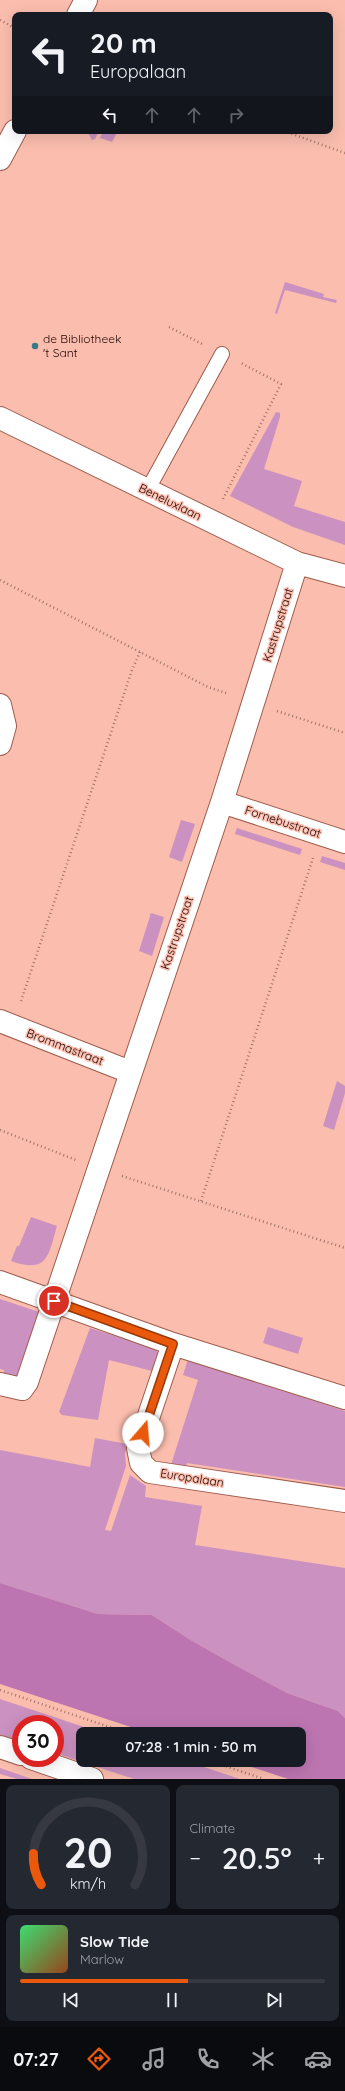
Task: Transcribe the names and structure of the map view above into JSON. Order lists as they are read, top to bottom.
{
  "streets": {
    "street": [
      "Beneluxlaan",
      "Kastrupstraat",
      "Fornebustraat",
      "Brommastraat",
      "Europalaan"
    ]
  },
  "crossings": [
    ["Beneluxlaan", "Kastrupstraat"],
    ["Kastrupstraat", "Fornebustraat"],
    ["Kastrupstraat", "Brommastraat"]
  ],
  "places": ["de Bibliotheek 't Sant"],
  "page": {
    "turn": ["20 m", "Europalaan"],
    "limit": "30",
    "trip": "07:28 · 1 min · 50 m",
    "tile": "Climate",
    "heat": ["−", "20.5°", "+"],
    "song": ["Slow Tide", "Marlow"],
    "tabs": "07:27",
    "gauge": ["20", "km/h"]
  }
}
